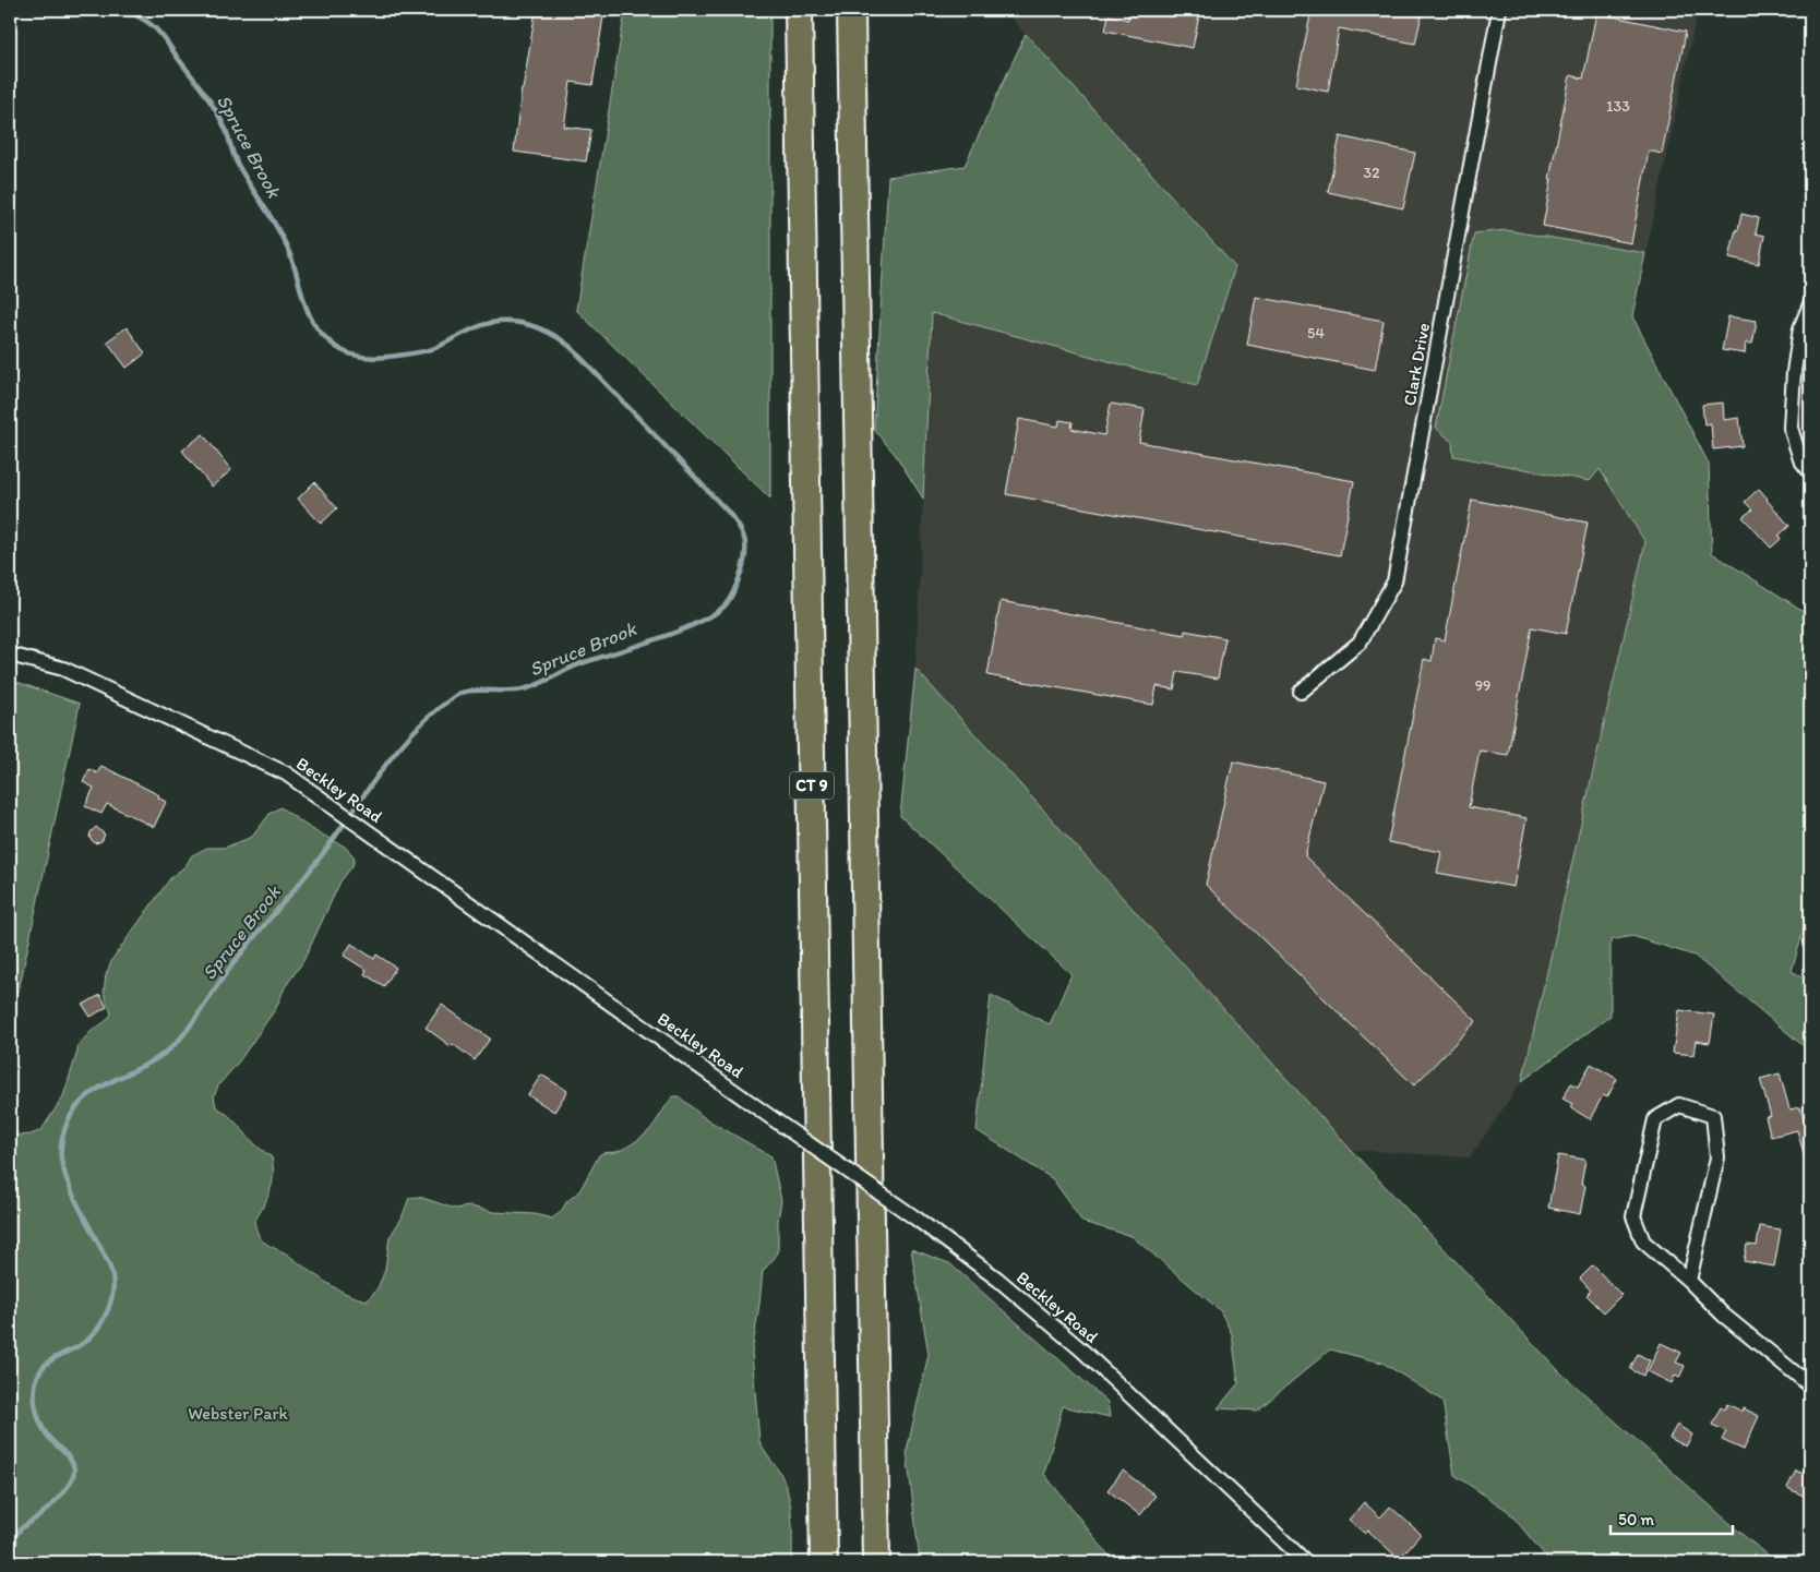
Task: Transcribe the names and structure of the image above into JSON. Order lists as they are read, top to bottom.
{
  "streets": {
    "highway": ["CT 9"],
    "street": ["Clark Drive", "Beckley Road"]
  },
  "water": ["Spruce Brook"],
  "parks": ["Webster Park"],
  "house_numbers": [
    "133",
    "32",
    "54",
    "99"
  ],
  "scale_bar": "50 m"
}
